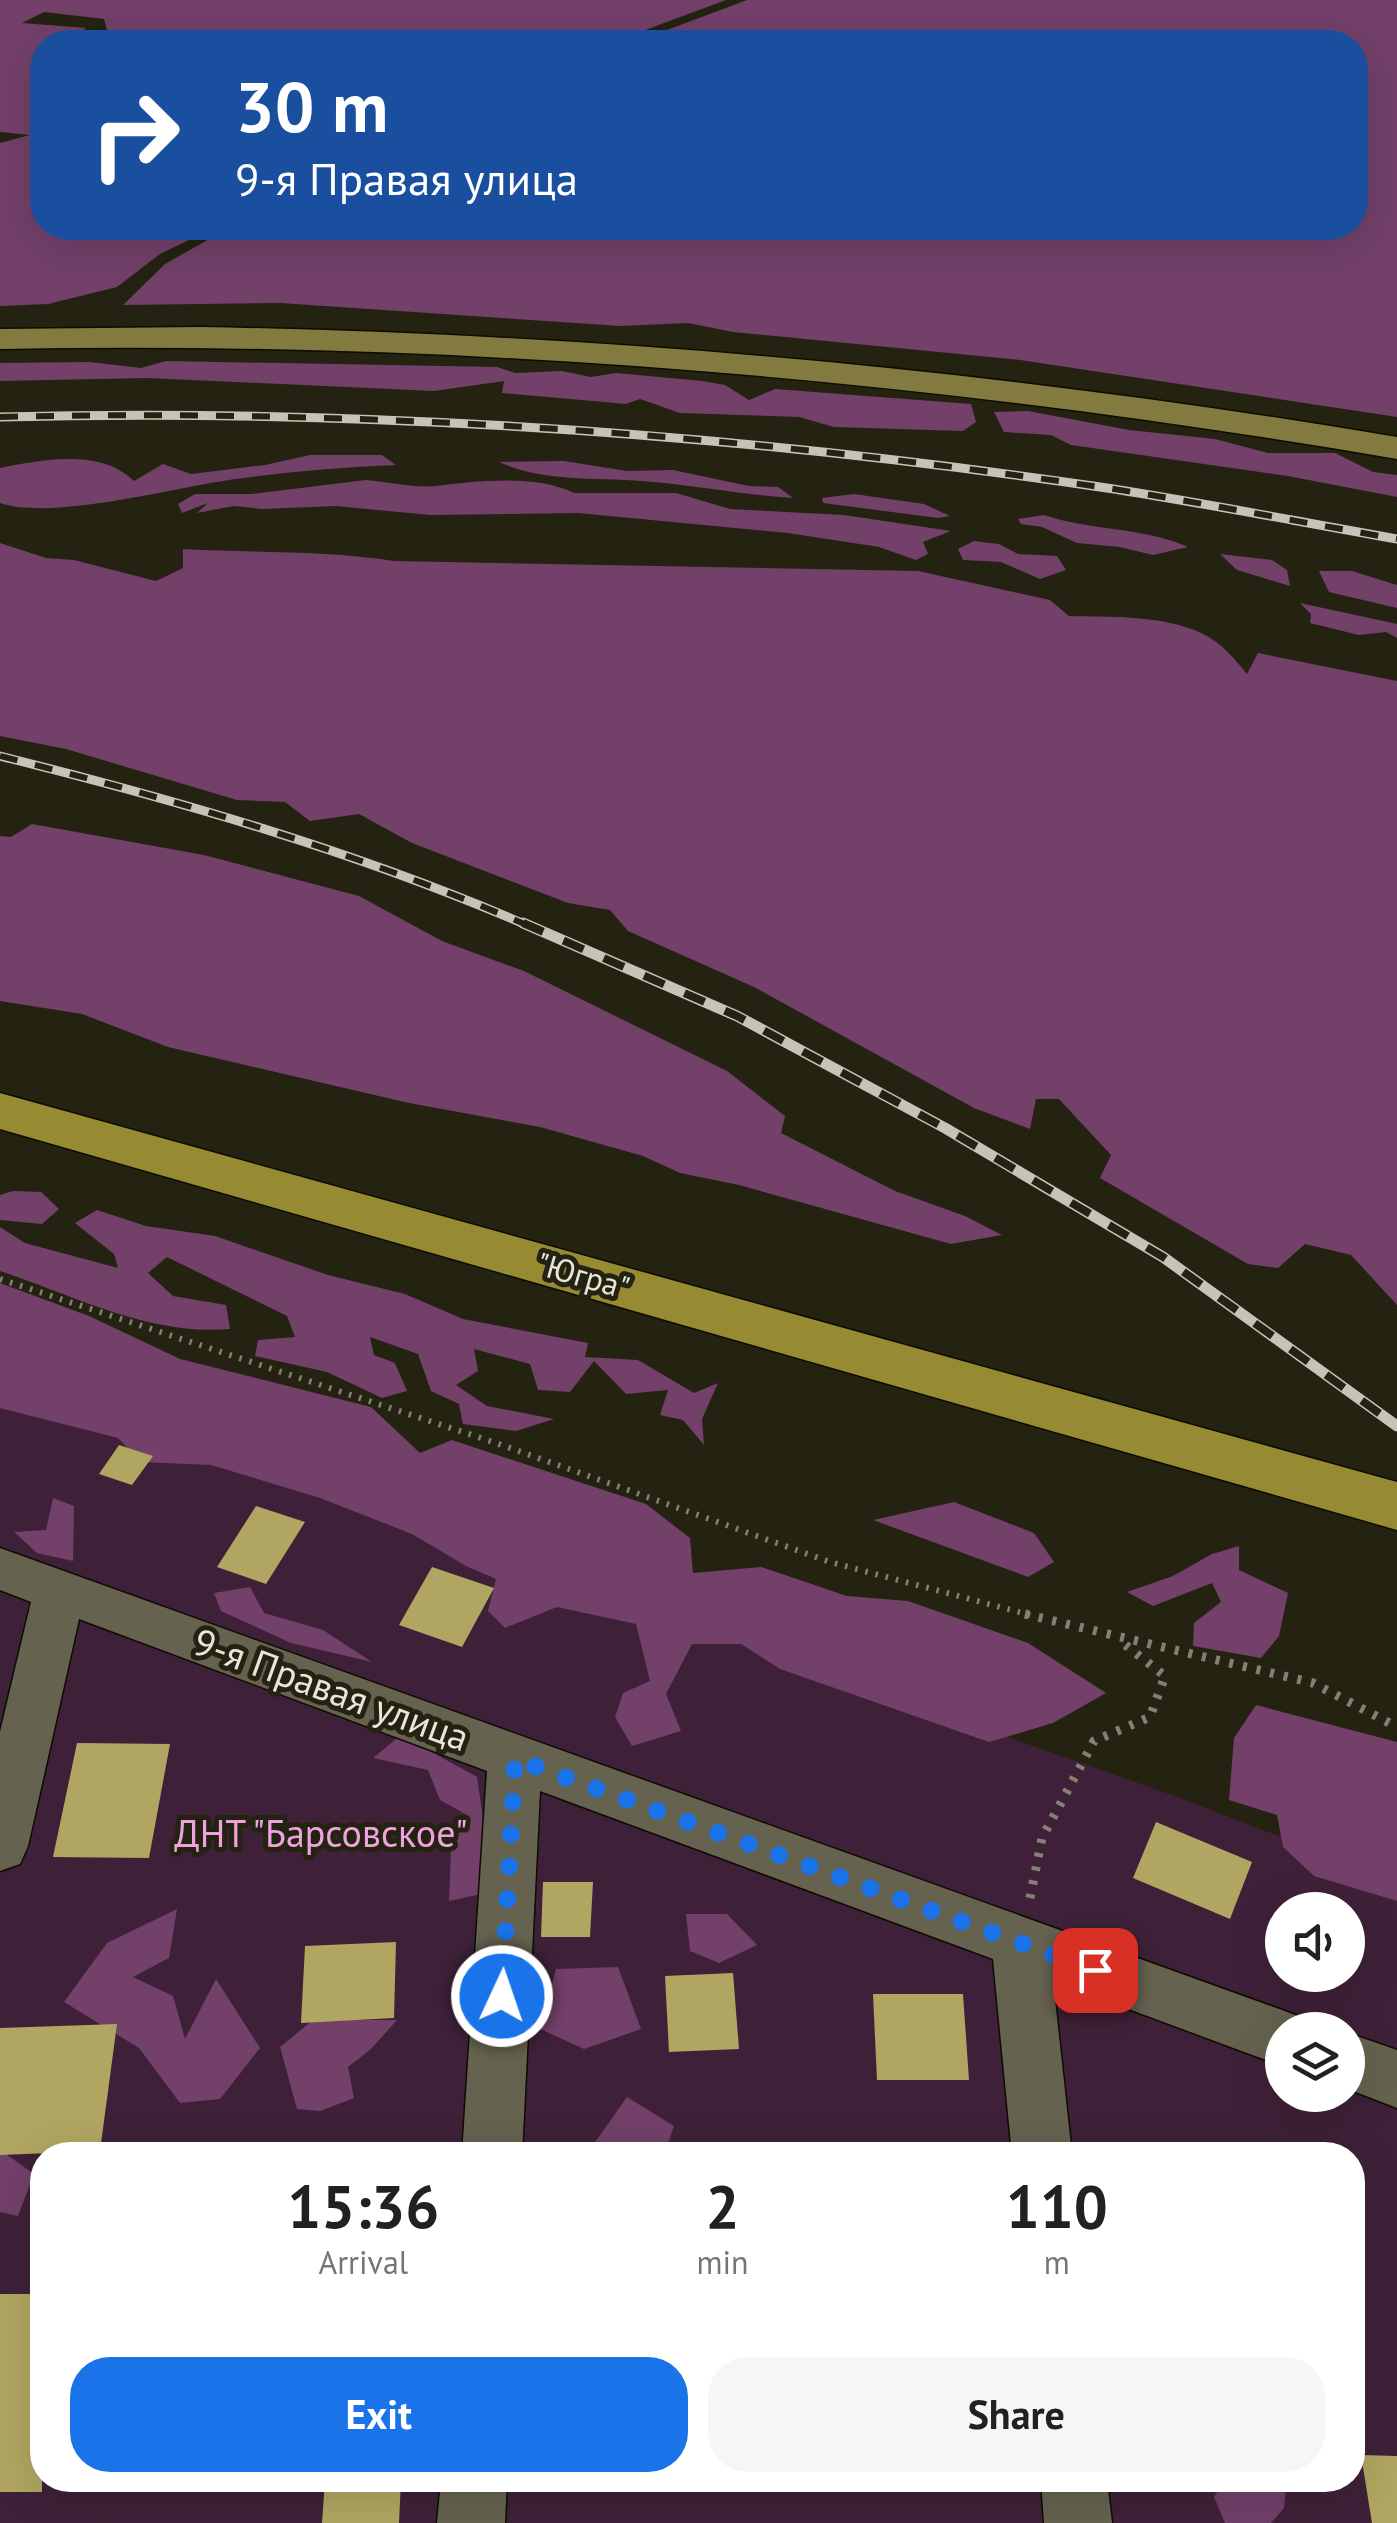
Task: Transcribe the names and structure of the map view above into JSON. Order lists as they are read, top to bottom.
{
  "streets": {
    "highway": ["\"Югра\""],
    "street": ["9-я Правая улица"]
  },
  "parks": ["ДНТ \"Барсовское\""],
  "page": {
    "turn": ["30 m", "9-я Правая улица"],
    "eta": [
      "15:36",
      "Arrival",
      "2",
      "min",
      "110",
      "m"
    ],
    "buttons": ["Exit", "Share"]
  }
}
